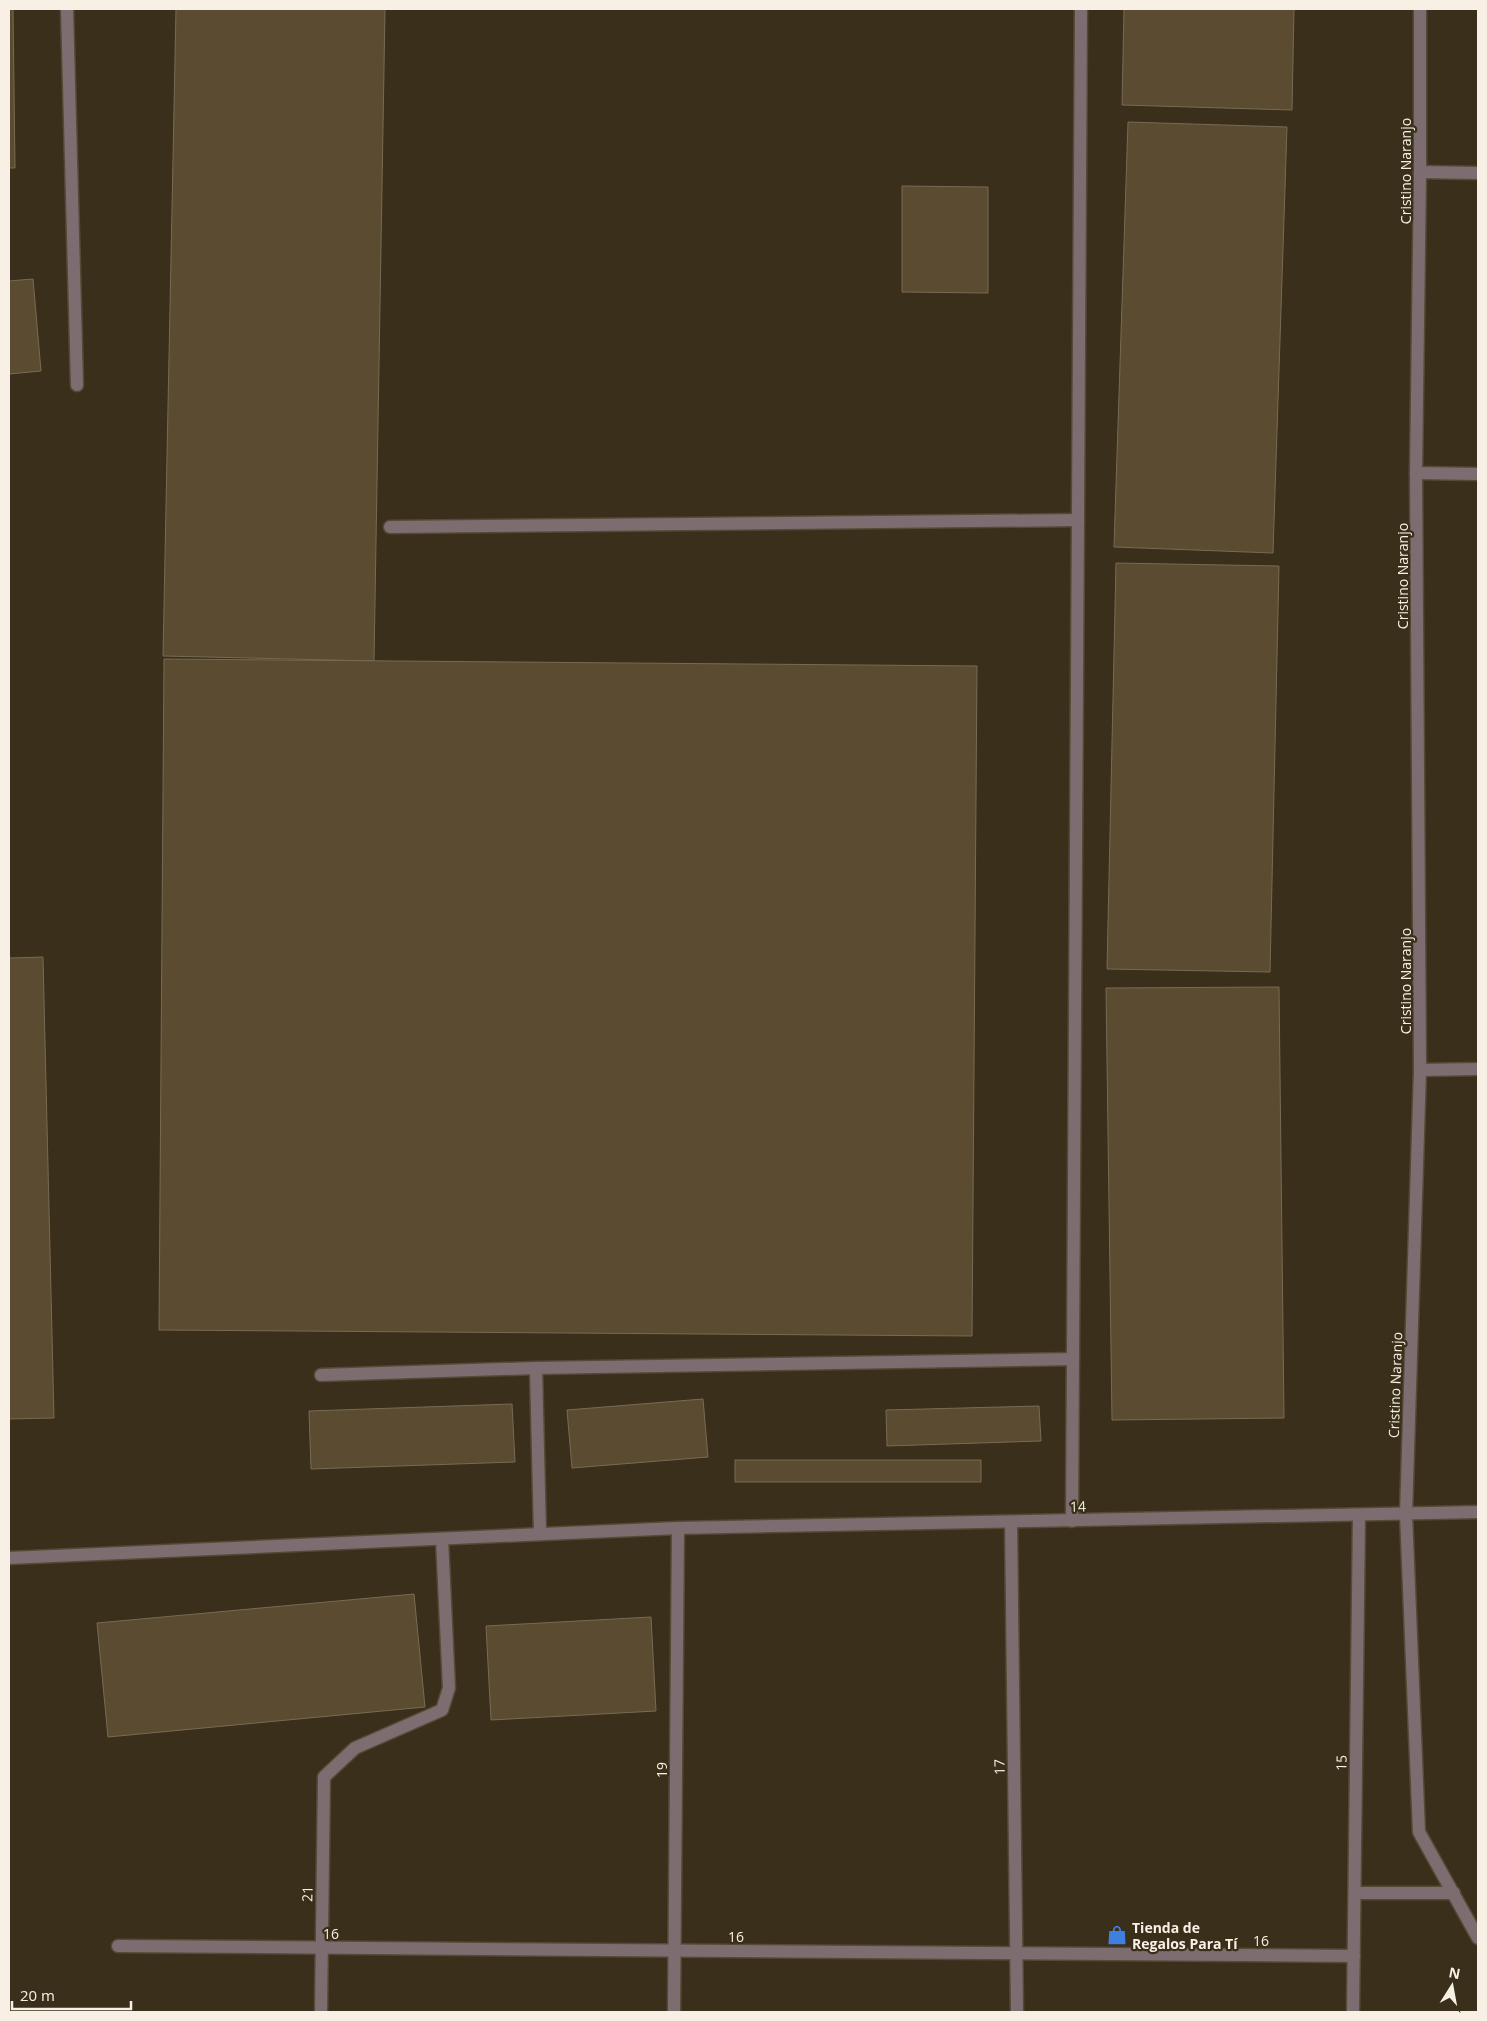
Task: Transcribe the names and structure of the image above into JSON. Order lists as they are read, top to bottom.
{
  "streets": {
    "street": [
      "Cristino Naranjo",
      "14",
      "15",
      "17",
      "19",
      "21",
      "16"
    ]
  },
  "crossings": [
    ["Cristino Naranjo", "14"],
    ["14", "15"],
    ["14", "17"],
    ["14", "19"],
    ["14", "21"],
    ["15", "16"],
    ["17", "16"],
    ["19", "16"],
    ["21", "16"]
  ],
  "places": {
    "shop": ["Tienda de Regalos Para Tí"]
  },
  "scale_bar": "20 m",
  "north": "top"
}
